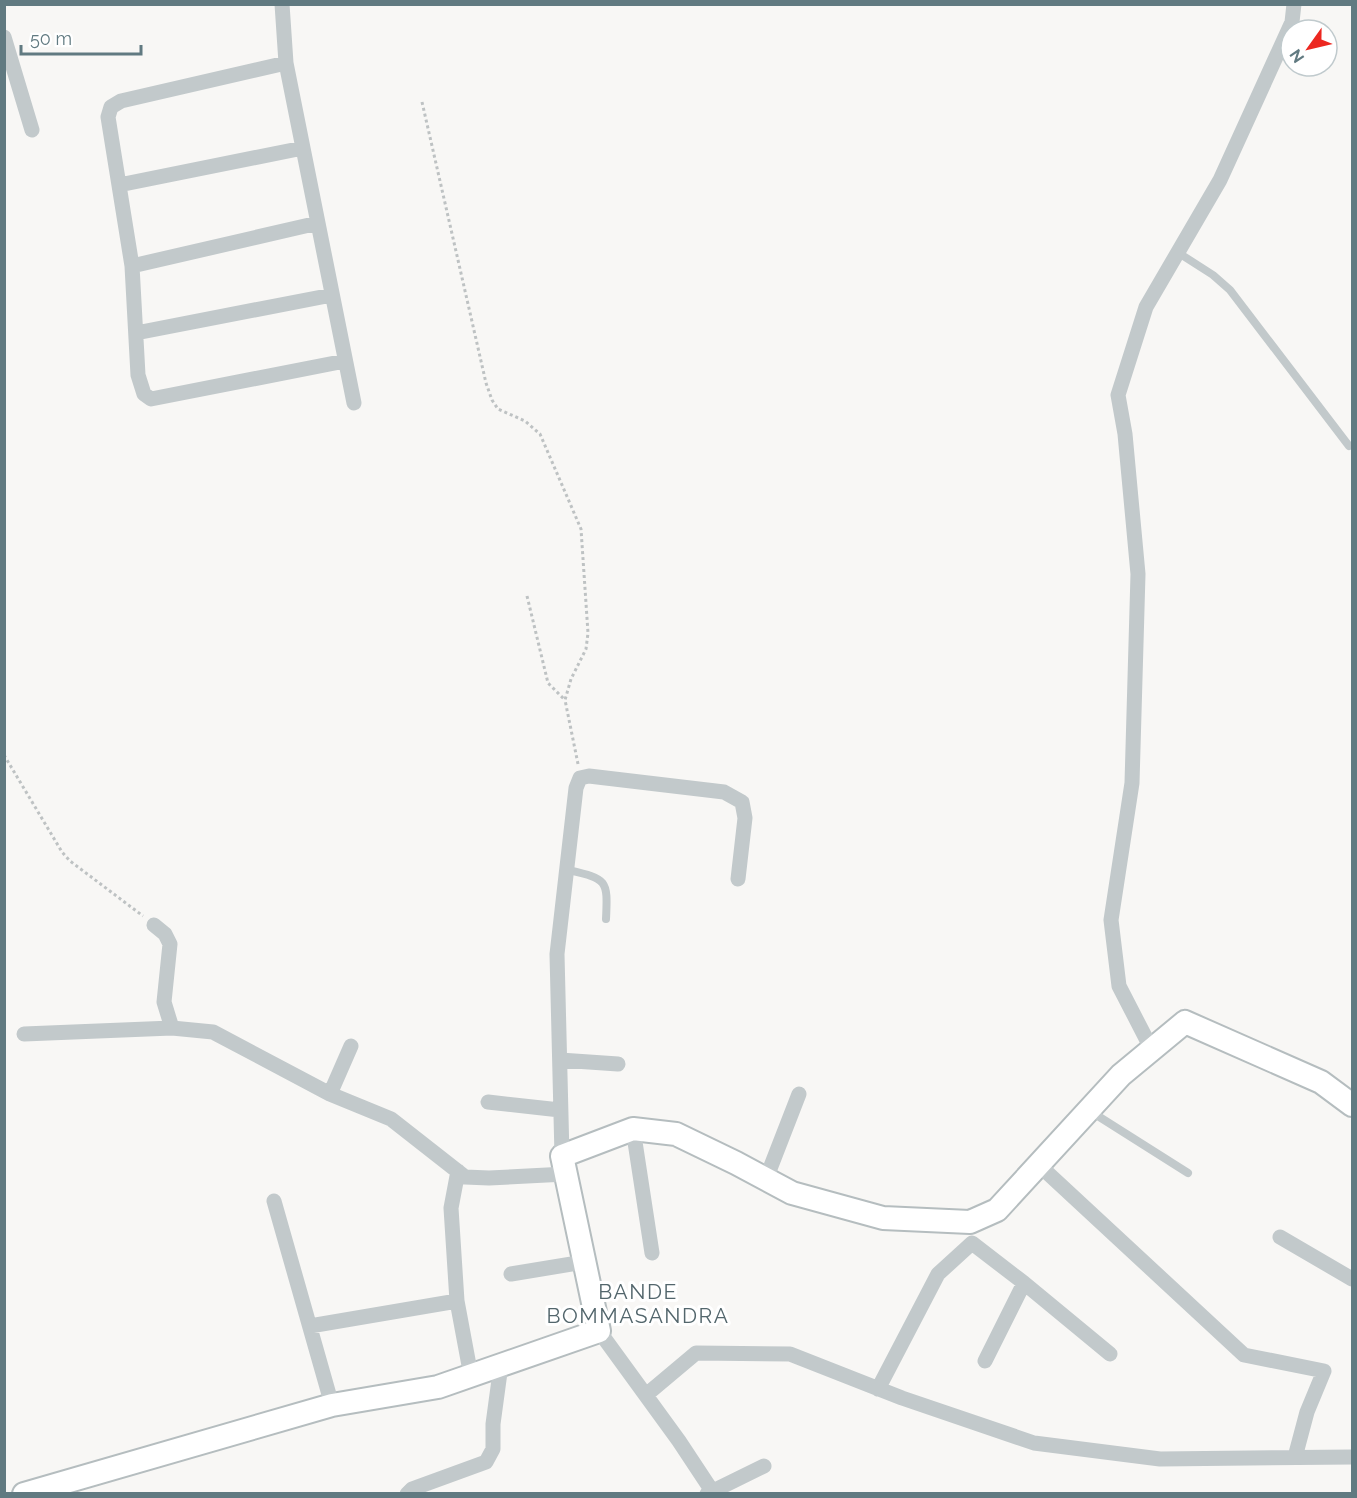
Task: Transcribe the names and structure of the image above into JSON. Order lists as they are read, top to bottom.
{
  "districts": ["BANDE BOMMASANDRA"],
  "scale_bar": "50 m",
  "north": "bottom left"
}
